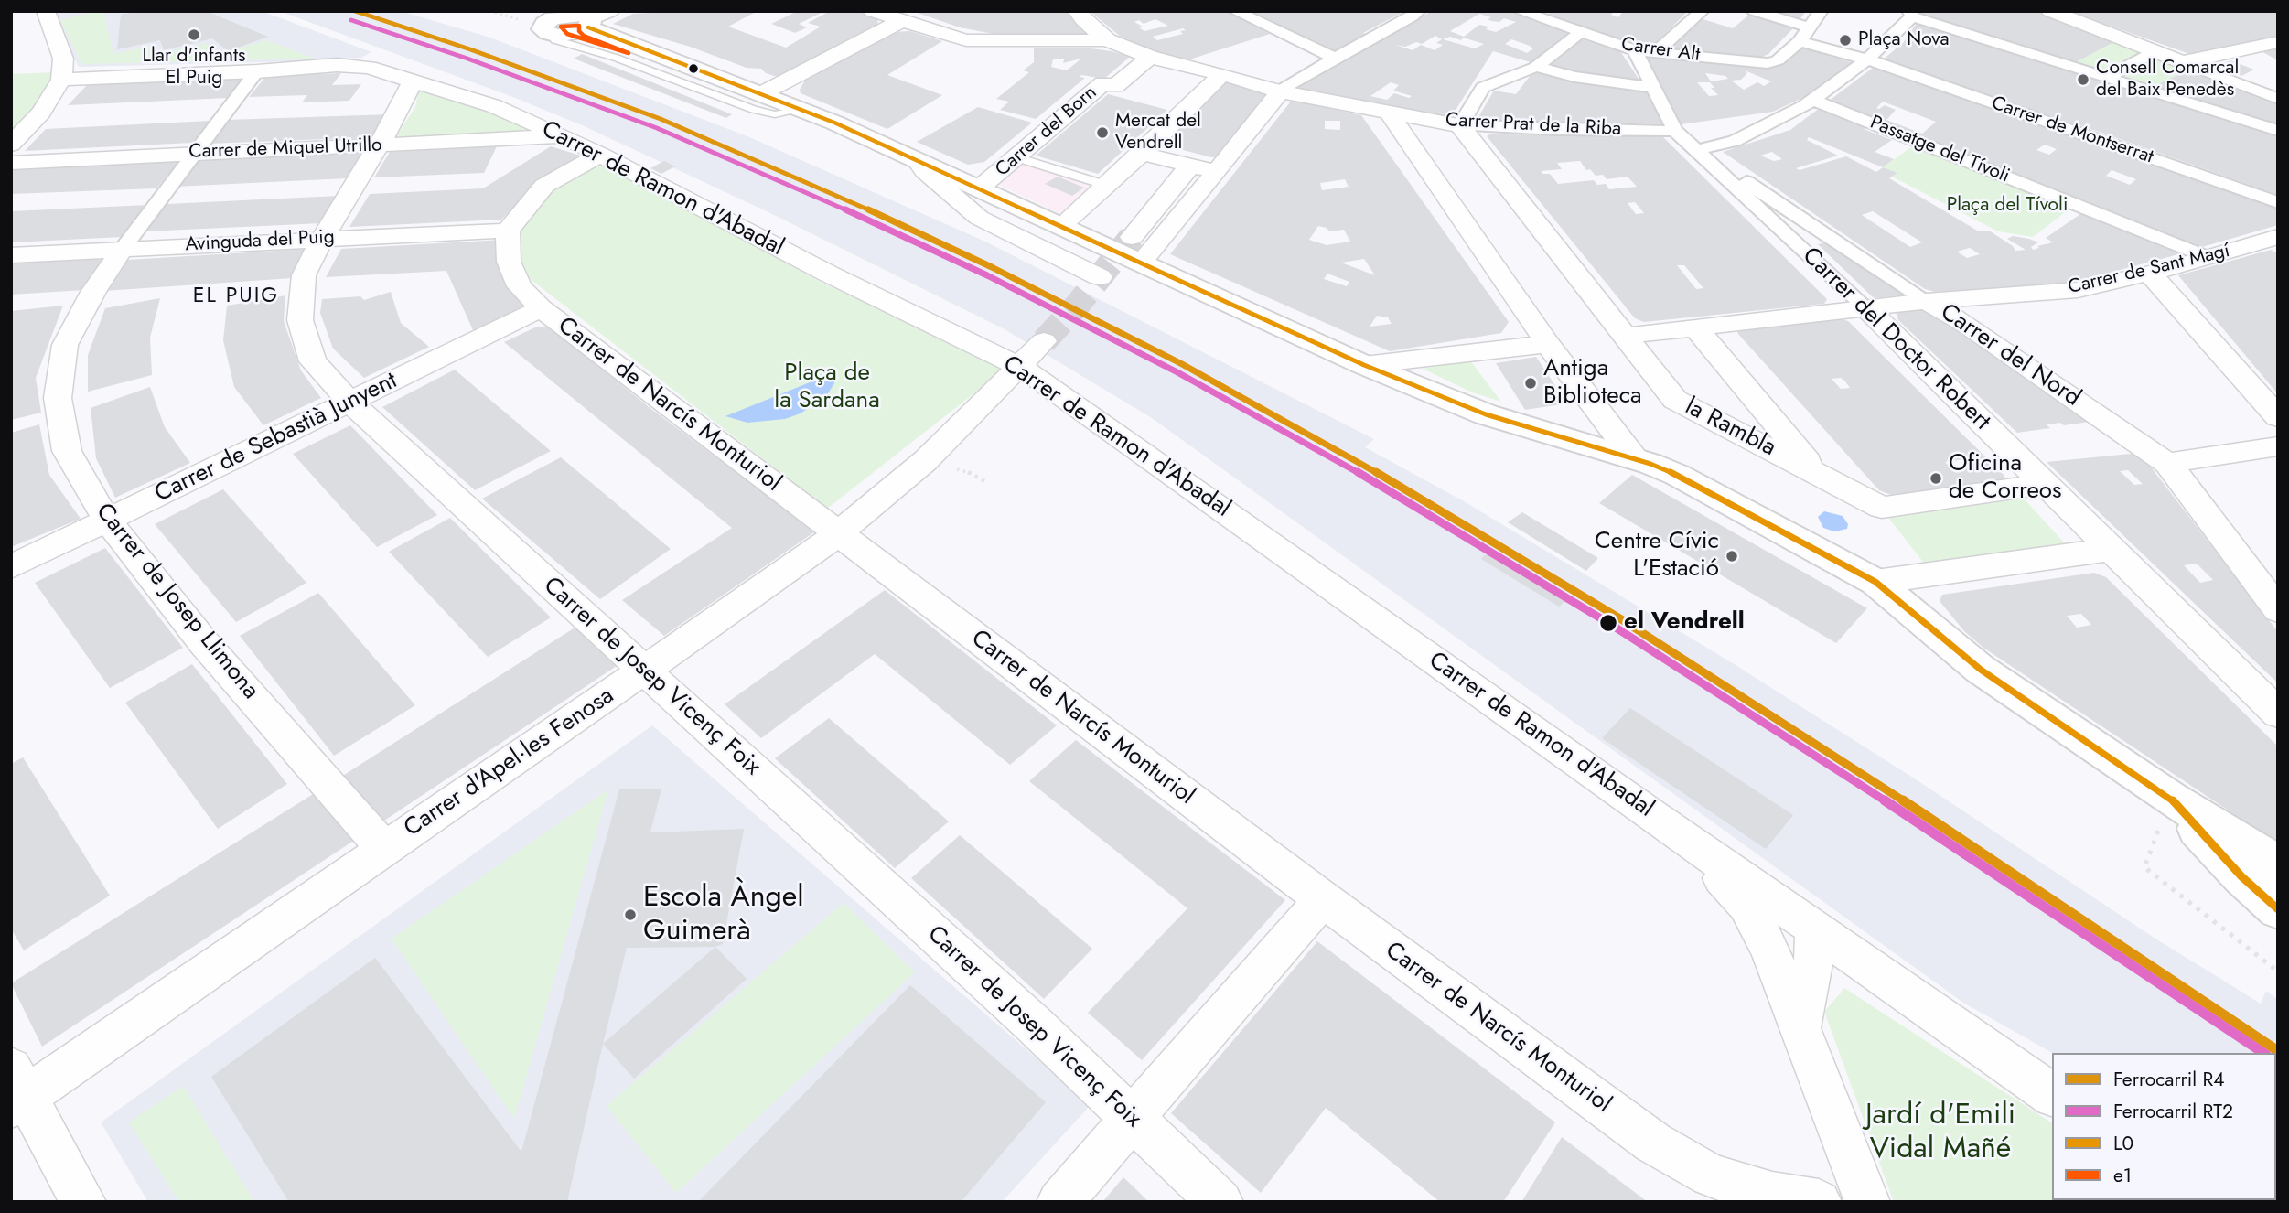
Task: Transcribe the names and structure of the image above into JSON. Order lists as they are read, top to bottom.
{
  "streets": {
    "street": [
      "Carrer Alt",
      "Carrer Prat de la Riba",
      "Carrer de Montserrat",
      "Carrer del Born",
      "Carrer de Miquel Utrillo",
      "Passatge del Tívoli",
      "Carrer de Ramon d'Abadal",
      "Avinguda del Puig",
      "Carrer de Sant Magí",
      "Carrer del Doctor Robert",
      "Carrer del Nord",
      "Carrer de Narcís Monturiol",
      "la Rambla",
      "Carrer de Sebastià Junyent",
      "Carrer de Josep Llimona",
      "Carrer de Josep Vicenç Foix",
      "Carrer d'Apel·les Fenosa"
    ]
  },
  "crossings": [
    ["Carrer Prat de la Riba", "Carrer del Born"],
    ["Carrer Prat de la Riba", "Carrer del Doctor Robert"],
    ["Carrer Prat de la Riba", "la Rambla"],
    ["Carrer de Miquel Utrillo", "Carrer de Ramon d'Abadal"],
    ["Carrer de Miquel Utrillo", "Carrer de Josep Llimona"],
    ["Carrer de Miquel Utrillo", "Carrer de Josep Vicenç Foix"],
    ["Passatge del Tívoli", "Carrer de Sant Magí"],
    ["Carrer de Ramon d'Abadal", "Carrer de Josep Llimona"],
    ["Carrer de Ramon d'Abadal", "Carrer de Josep Vicenç Foix"],
    ["Carrer de Ramon d'Abadal", "Carrer d'Apel·les Fenosa"],
    ["Avinguda del Puig", "Carrer de Narcís Monturiol"],
    ["Avinguda del Puig", "Carrer de Josep Llimona"],
    ["Avinguda del Puig", "Carrer de Josep Vicenç Foix"],
    ["Carrer de Sant Magí", "Carrer del Doctor Robert"],
    ["Carrer de Sant Magí", "Carrer del Nord"],
    ["Carrer de Sant Magí", "la Rambla"],
    ["Carrer del Doctor Robert", "Carrer del Nord"],
    ["Carrer del Doctor Robert", "la Rambla"],
    ["Carrer de Narcís Monturiol", "Carrer de Sebastià Junyent"],
    ["Carrer de Narcís Monturiol", "Carrer d'Apel·les Fenosa"],
    ["Carrer de Sebastià Junyent", "Carrer de Josep Llimona"],
    ["Carrer de Sebastià Junyent", "Carrer de Josep Vicenç Foix"],
    ["Carrer de Josep Llimona", "Carrer d'Apel·les Fenosa"],
    ["Carrer de Josep Vicenç Foix", "Carrer d'Apel·les Fenosa"]
  ],
  "districts": ["EL PUIG"],
  "parks": ["Plaça del Tívoli", "Plaça de la Sardana", "Jardí d'Emili Vidal Mañé"],
  "places": [
    "Llar d'infants El Puig",
    "Plaça Nova",
    "Consell Comarcal del Baix Penedès",
    "Mercat del Vendrell",
    "Antiga Biblioteca",
    "Oficina de Correos",
    "Centre Cívic L'Estació",
    "el Vendrell",
    "Escola Àngel Guimerà"
  ],
  "lines": [
    "rail line R4",
    "rail line RT2",
    "transit line e1",
    "transit line L0"
  ],
  "legend": [
    "Ferrocarril R4",
    "Ferrocarril RT2",
    "L0",
    "e1"
  ]
}
